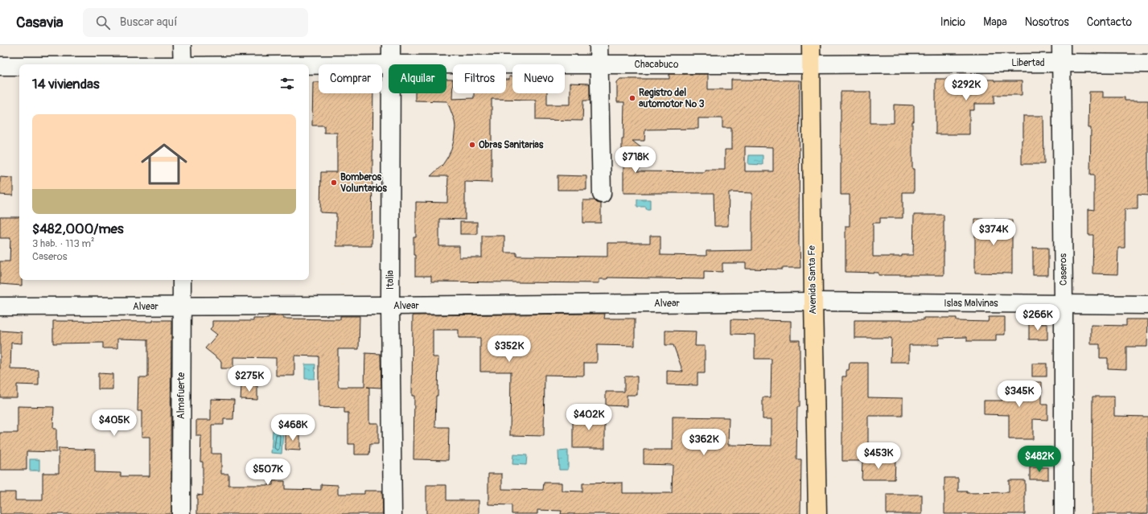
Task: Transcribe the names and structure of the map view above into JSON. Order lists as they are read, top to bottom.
{
  "streets": {
    "main road": ["Avenida Santa Fe"],
    "street": [
      "Libertad",
      "Chacabuco",
      "Caseros",
      "Italia",
      "Alvear",
      "Islas Malvinas",
      "Almafuerte"
    ]
  },
  "crossings": [
    ["Libertad", "Chacabuco"],
    ["Libertad", "Caseros"],
    ["Libertad", "Avenida Santa Fe"],
    ["Chacabuco", "Avenida Santa Fe"],
    ["Caseros", "Islas Malvinas"],
    ["Italia", "Alvear"],
    ["Avenida Santa Fe", "Alvear"],
    ["Avenida Santa Fe", "Islas Malvinas"],
    ["Alvear", "Islas Malvinas"],
    ["Alvear", "Almafuerte"]
  ],
  "places": ["Registro del automotor Nº 3", "Obras Sanitarias", "Bomberos Voluntarios"],
  "page": {
    "header": "Casavia",
    "search": "Buscar aquí",
    "nav": [
      "Inicio",
      "Mapa",
      "Nosotros",
      "Contacto"
    ],
    "chip": [
      "Comprar",
      "Alquilar",
      "Filtros",
      "Nuevo"
    ],
    "heading": "14 viviendas",
    "price": [
      "$292K",
      "$718K",
      "$374K",
      "$266K",
      "$352K",
      "$275K",
      "$345K",
      "$402K",
      "$405K",
      "$468K",
      "$362K",
      "$453K",
      "$482K",
      "$507K"
    ],
    "list": [
      {
        "name": "$482,000/mes",
        "note": "3 hab. · 113 m² · Caseros"
      }
    ]
  }
}
